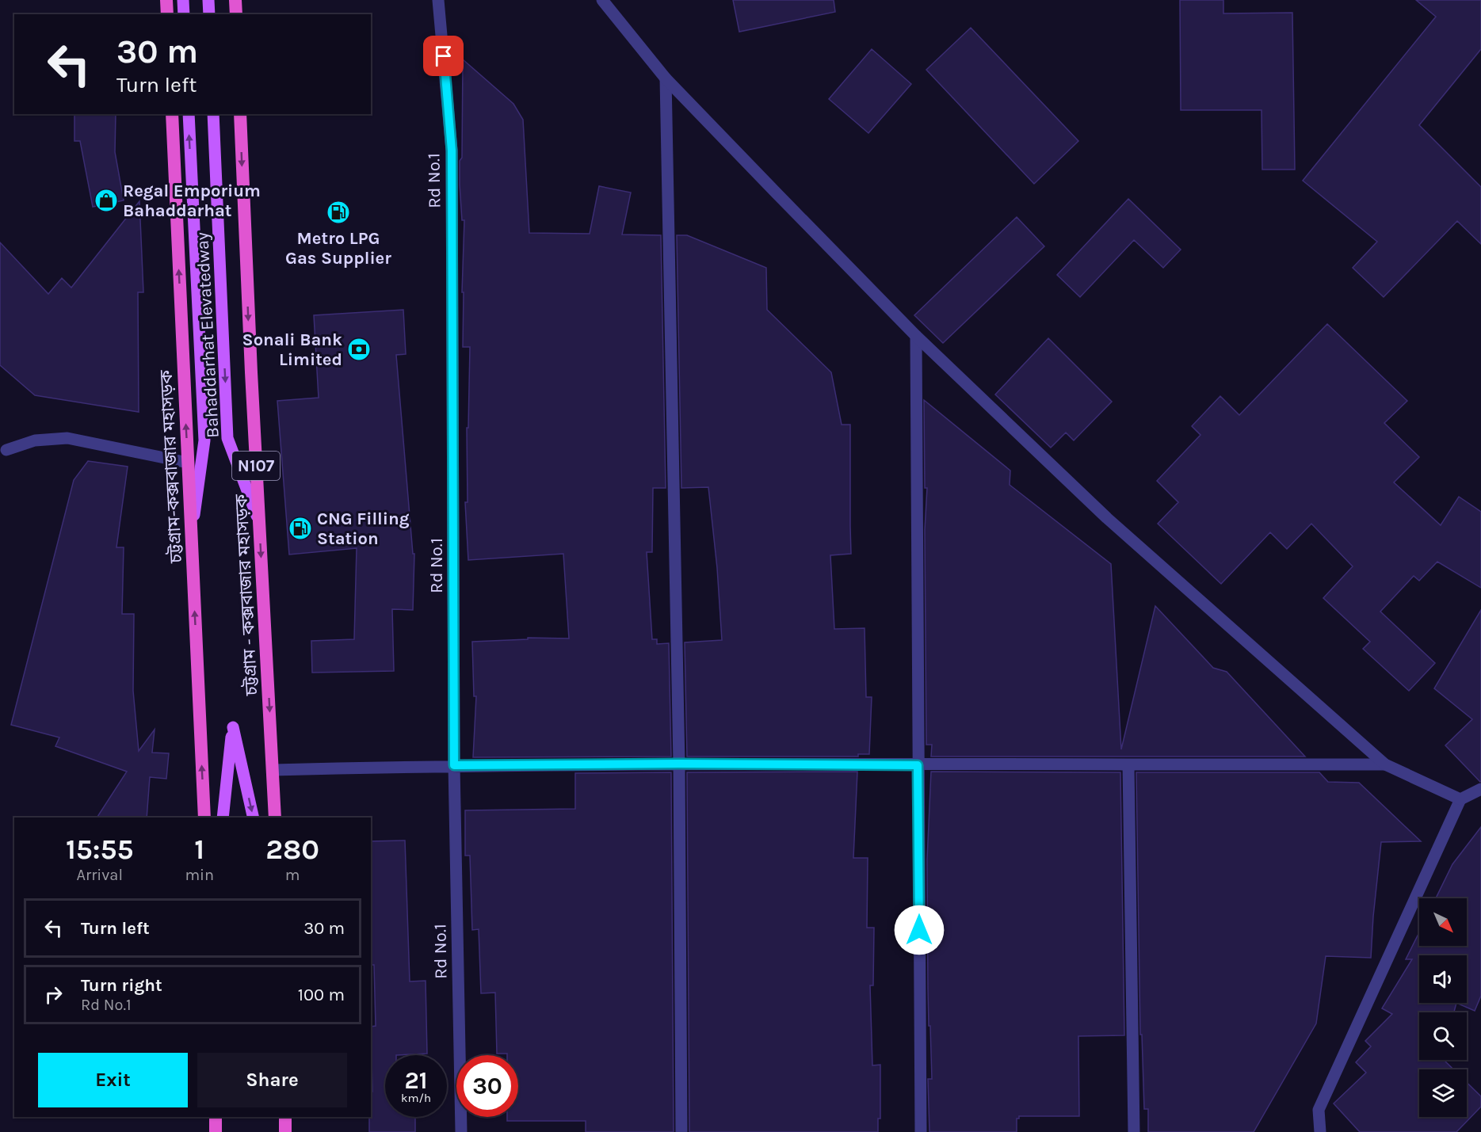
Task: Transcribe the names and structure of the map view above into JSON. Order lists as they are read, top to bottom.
{
  "streets": {
    "highway": ["N107", "চট্টগ্রাম-কক্সবাজার মহাসড়ক", "চট্টগ্রাম - কক্সবাজার মহাসড়ক"],
    "main road": ["Bahaddarhat Elevatedway"],
    "street": ["Rd No.1"]
  },
  "crossings": [
    ["Bahaddarhat Elevatedway", "চট্টগ্রাম-কক্সবাজার মহাসড়ক"],
    ["Bahaddarhat Elevatedway", "চট্টগ্রাম - কক্সবাজার মহাসড়ক"]
  ],
  "one_way": ["চট্টগ্রাম-কক্সবাজার মহাসড়ক", "চট্টগ্রাম - কক্সবাজার মহাসড়ক"],
  "places": {
    "shop": ["Regal Emporium Bahaddarhat"],
    "fuel station": ["Metro LPG Gas Supplier", "CNG Filling Station"],
    "bank": ["Sonali Bank Limited"]
  },
  "north": "bottom right",
  "page": {
    "turn": ["30 m", "Turn left"],
    "eta": [
      "15:55",
      "Arrival",
      "1",
      "min",
      "280",
      "m"
    ],
    "list": [
      {
        "name": "Turn left",
        "value": "30 m"
      },
      {
        "name": "Turn right",
        "note": "Rd No.1",
        "value": "100 m"
      }
    ],
    "buttons": ["Exit", "Share"],
    "speed": "21 km/h",
    "limit": "30"
  }
}
